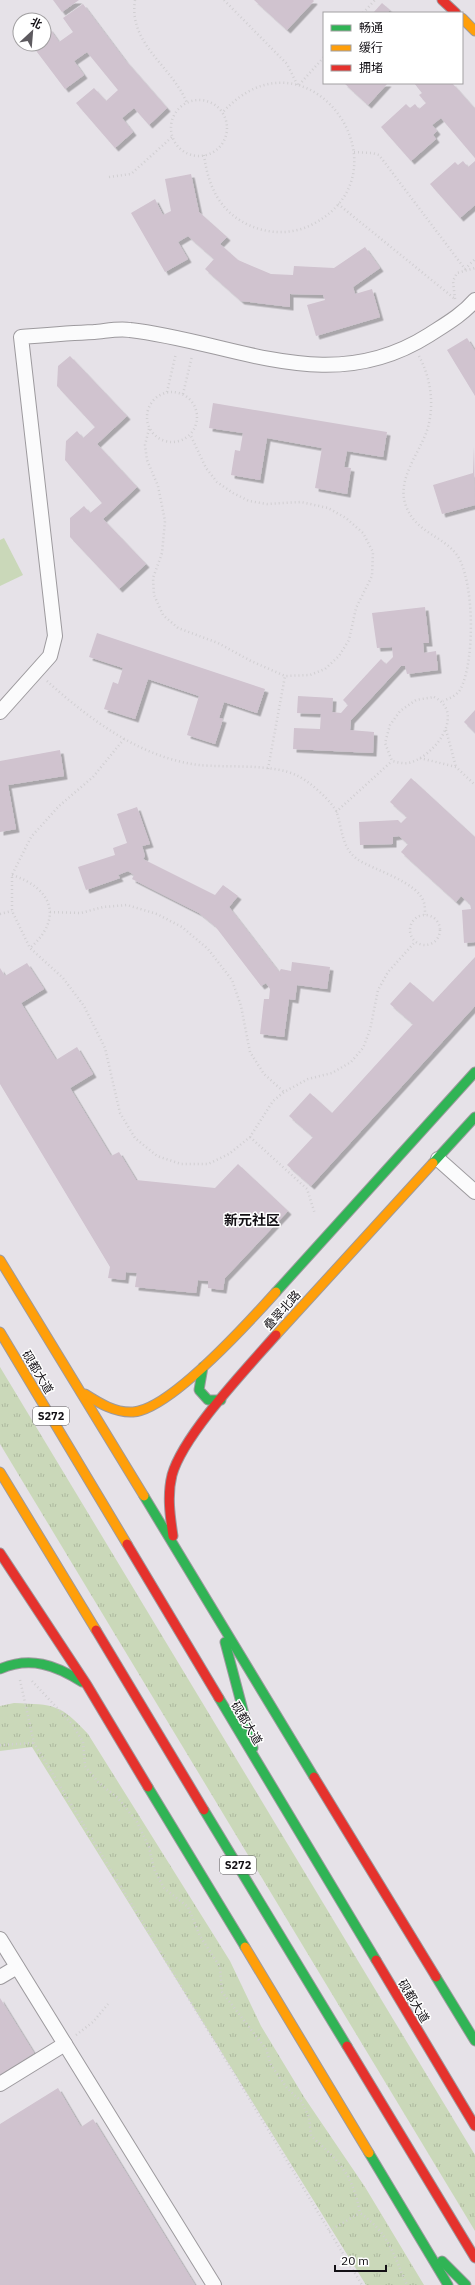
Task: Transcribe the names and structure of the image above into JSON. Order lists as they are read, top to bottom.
{
  "streets": {
    "main road": ["叠翠北路", "砚都大道", "S272"]
  },
  "districts": ["新元社区"],
  "legend": ["畅通", "缓行", "拥堵"],
  "scale_bar": "20 m",
  "north": "top right"
}
